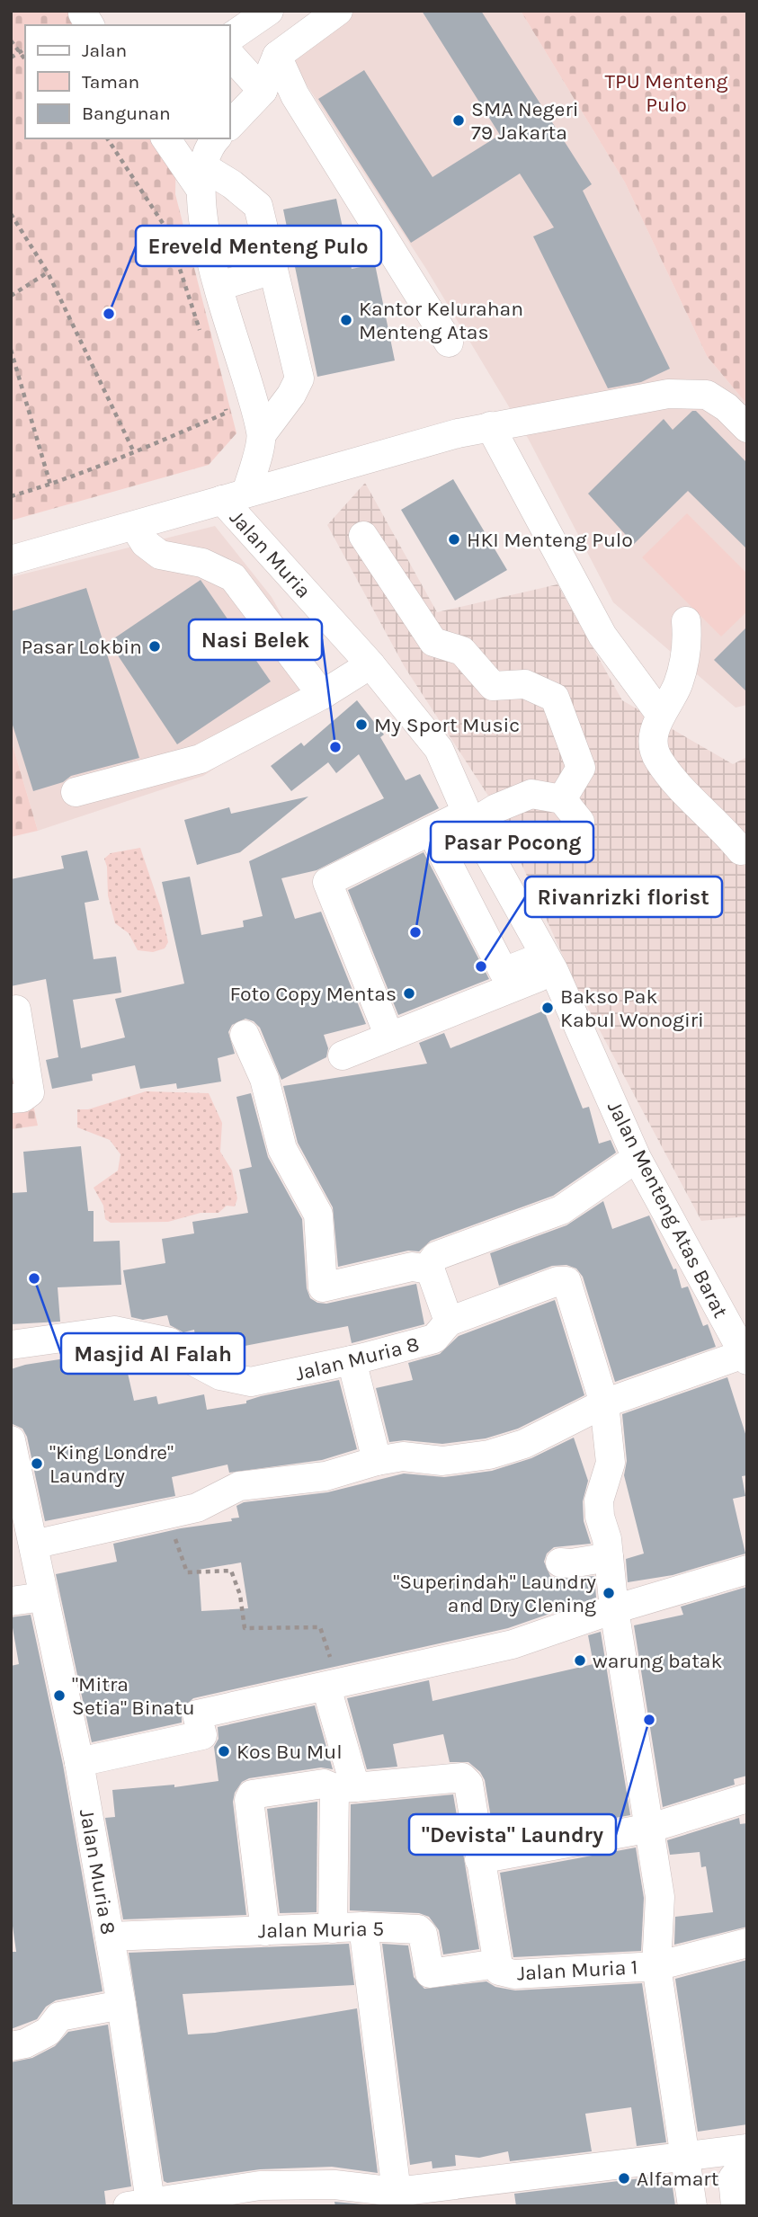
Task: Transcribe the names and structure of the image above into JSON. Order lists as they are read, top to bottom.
{
  "streets": {
    "street": [
      "Jalan Muria",
      "Jalan Menteng Atas Barat",
      "Jalan Muria 8",
      "Jalan Muria 5",
      "Jalan Muria 1"
    ]
  },
  "crossings": [
    ["Jalan Muria", "Jalan Menteng Atas Barat"],
    ["Jalan Muria 8", "Jalan Muria 5"],
    ["Jalan Muria 5", "Jalan Muria 1"]
  ],
  "parks": ["TPU Menteng Pulo"],
  "places": [
    "SMA Negeri 79 Jakarta",
    "Ereveld Menteng Pulo",
    "Kantor Kelurahan Menteng Atas",
    "HKI Menteng Pulo",
    "Pasar Lokbin",
    "My Sport Music",
    "Nasi Belek",
    "Pasar Pocong",
    "Rivanrizki florist",
    "Foto Copy Mentas",
    "Bakso Pak Kabul Wonogiri",
    "Masjid Al Falah",
    "\"King Londre\" Laundry",
    "\"Superindah\" Laundry and Dry Clening",
    "warung batak",
    "\"Mitra Setia\" Binatu",
    "\"Devista\" Laundry",
    "Kos Bu Mul",
    "Alfamart"
  ],
  "legend": ["Jalan", "Taman", "Bangunan"]
}
